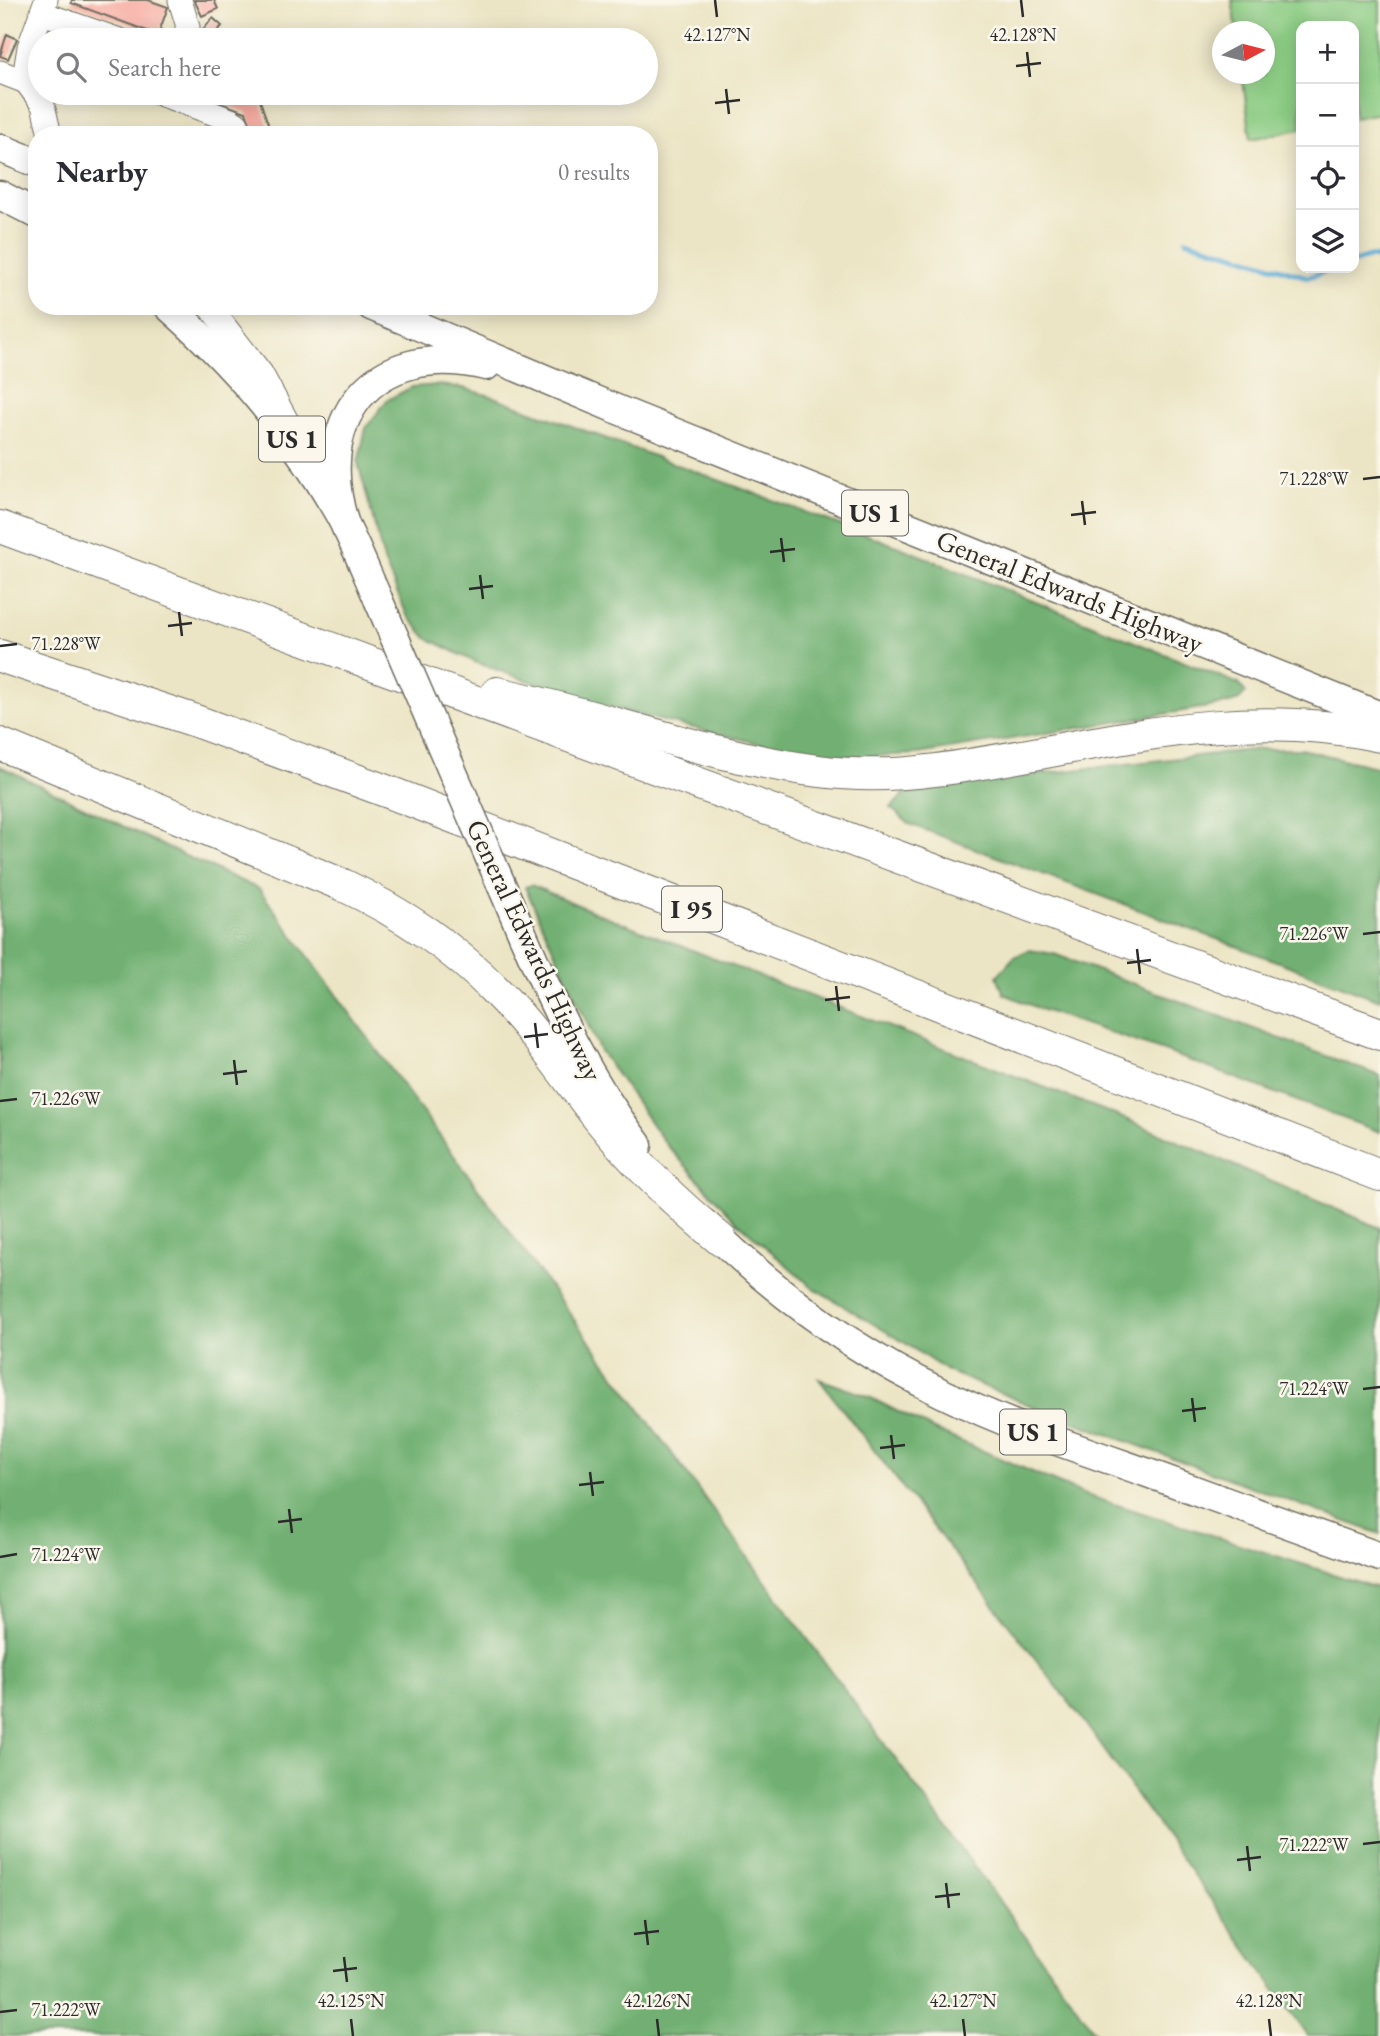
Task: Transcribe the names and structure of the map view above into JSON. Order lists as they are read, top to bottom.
{
  "streets": {
    "highway": ["I 95"],
    "main road": ["US 1", "General Edwards Highway"]
  },
  "north": "right",
  "page": {
    "map_buttons": ["+", "−"],
    "search": "Search here",
    "heading": ["Nearby", "0 results"]
  },
  "coordinates": [
    "42.127°N",
    "42.128°N",
    "71.228°W",
    "71.226°W",
    "71.224°W",
    "71.222°W",
    "42.125°N",
    "42.126°N"
  ]
}
